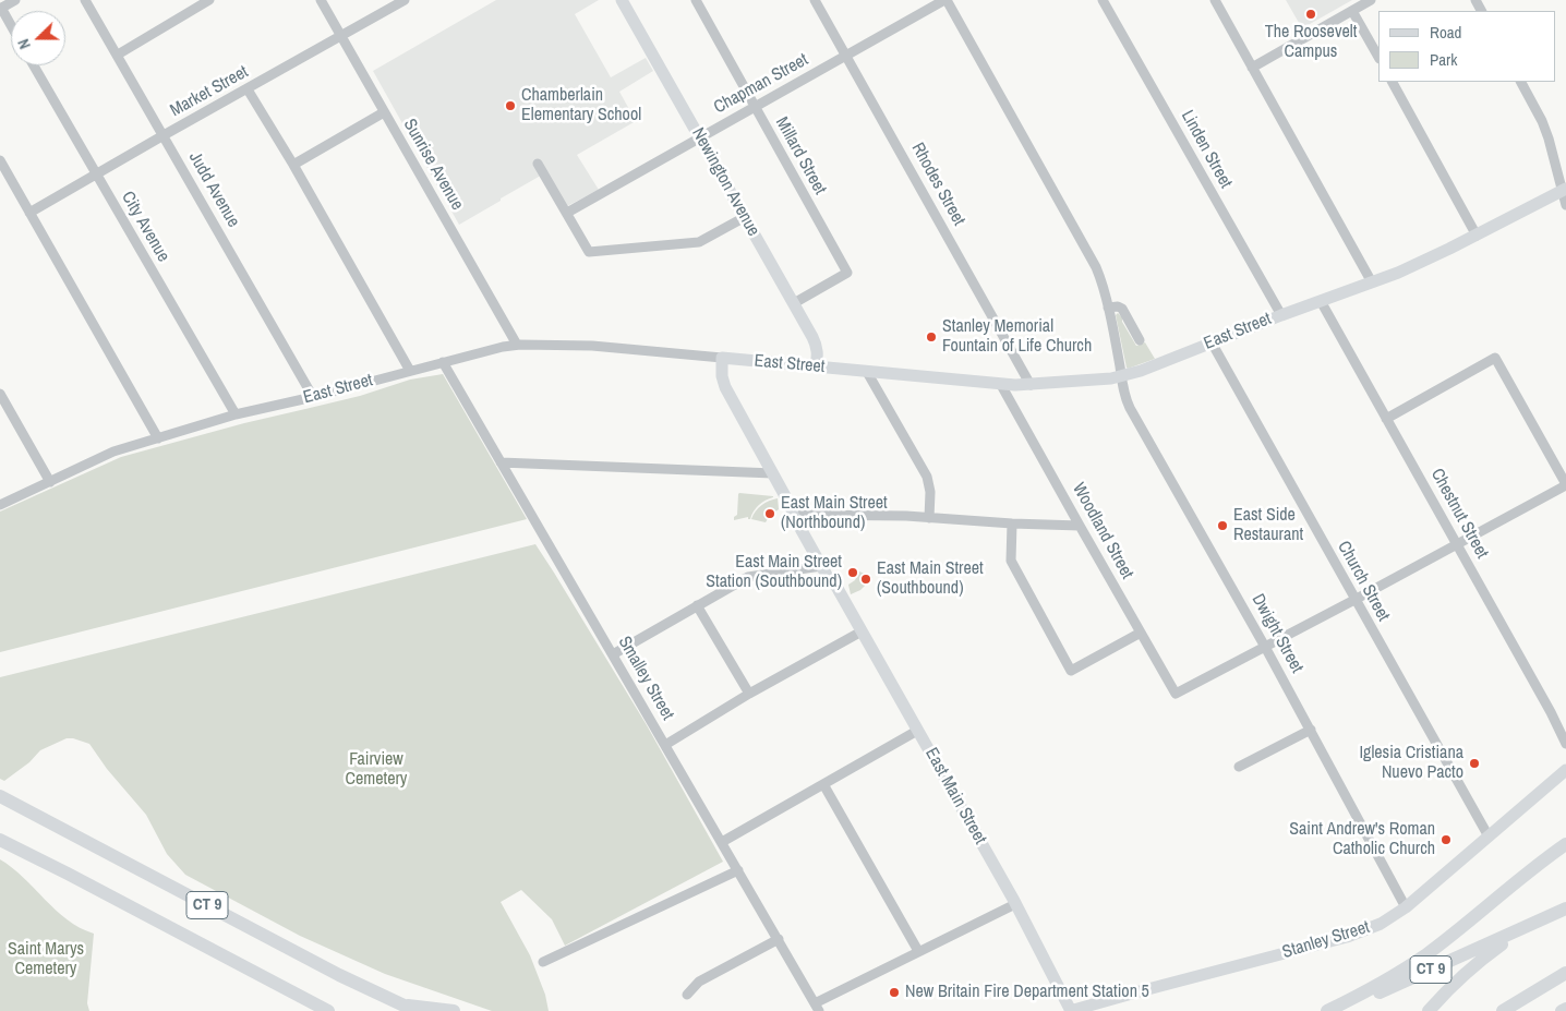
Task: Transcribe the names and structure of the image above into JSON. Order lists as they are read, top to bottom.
{
  "streets": {
    "highway": ["CT 9"],
    "main road": [
      "Newington Avenue",
      "East Street",
      "East Main Street",
      "Stanley Street"
    ],
    "street": [
      "Chapman Street",
      "Market Street",
      "Linden Street",
      "Millard Street",
      "Sunrise Avenue",
      "Rhodes Street",
      "Judd Avenue",
      "City Avenue",
      "Chestnut Street",
      "Woodland Street",
      "Church Street",
      "Dwight Street",
      "Smalley Street"
    ]
  },
  "crossings": [
    ["Chapman Street", "Millard Street"],
    ["Chapman Street", "Newington Avenue"],
    ["Chapman Street", "Rhodes Street"],
    ["Chapman Street", "Dwight Street"],
    ["Market Street", "Sunrise Avenue"],
    ["Market Street", "Judd Avenue"],
    ["Market Street", "City Avenue"],
    ["Linden Street", "East Street"],
    ["Millard Street", "Newington Avenue"],
    ["Sunrise Avenue", "East Street"],
    ["Newington Avenue", "East Street"],
    ["Rhodes Street", "East Street"],
    ["Judd Avenue", "East Street"],
    ["City Avenue", "East Street"],
    ["East Street", "Chestnut Street"],
    ["East Street", "Woodland Street"],
    ["East Street", "Church Street"],
    ["East Street", "Dwight Street"],
    ["East Street", "Smalley Street"],
    ["East Street", "East Main Street"],
    ["Woodland Street", "Dwight Street"],
    ["Church Street", "Stanley Street"],
    ["Dwight Street", "Stanley Street"],
    ["East Main Street", "Stanley Street"]
  ],
  "parks": ["Fairview Cemetery", "Saint Marys Cemetery"],
  "places": [
    "The Roosevelt Campus",
    "Chamberlain Elementary School",
    "Stanley Memorial Fountain of Life Church",
    "East Main Street (Northbound)",
    "East Side Restaurant",
    "East Main Street Station (Southbound)",
    "East Main Street (Southbound)",
    "Iglesia Cristiana Nuevo Pacto",
    "Saint Andrew's Roman Catholic Church",
    "New Britain Fire Department Station 5"
  ],
  "legend": ["Road", "Park"],
  "north": "left"
}
